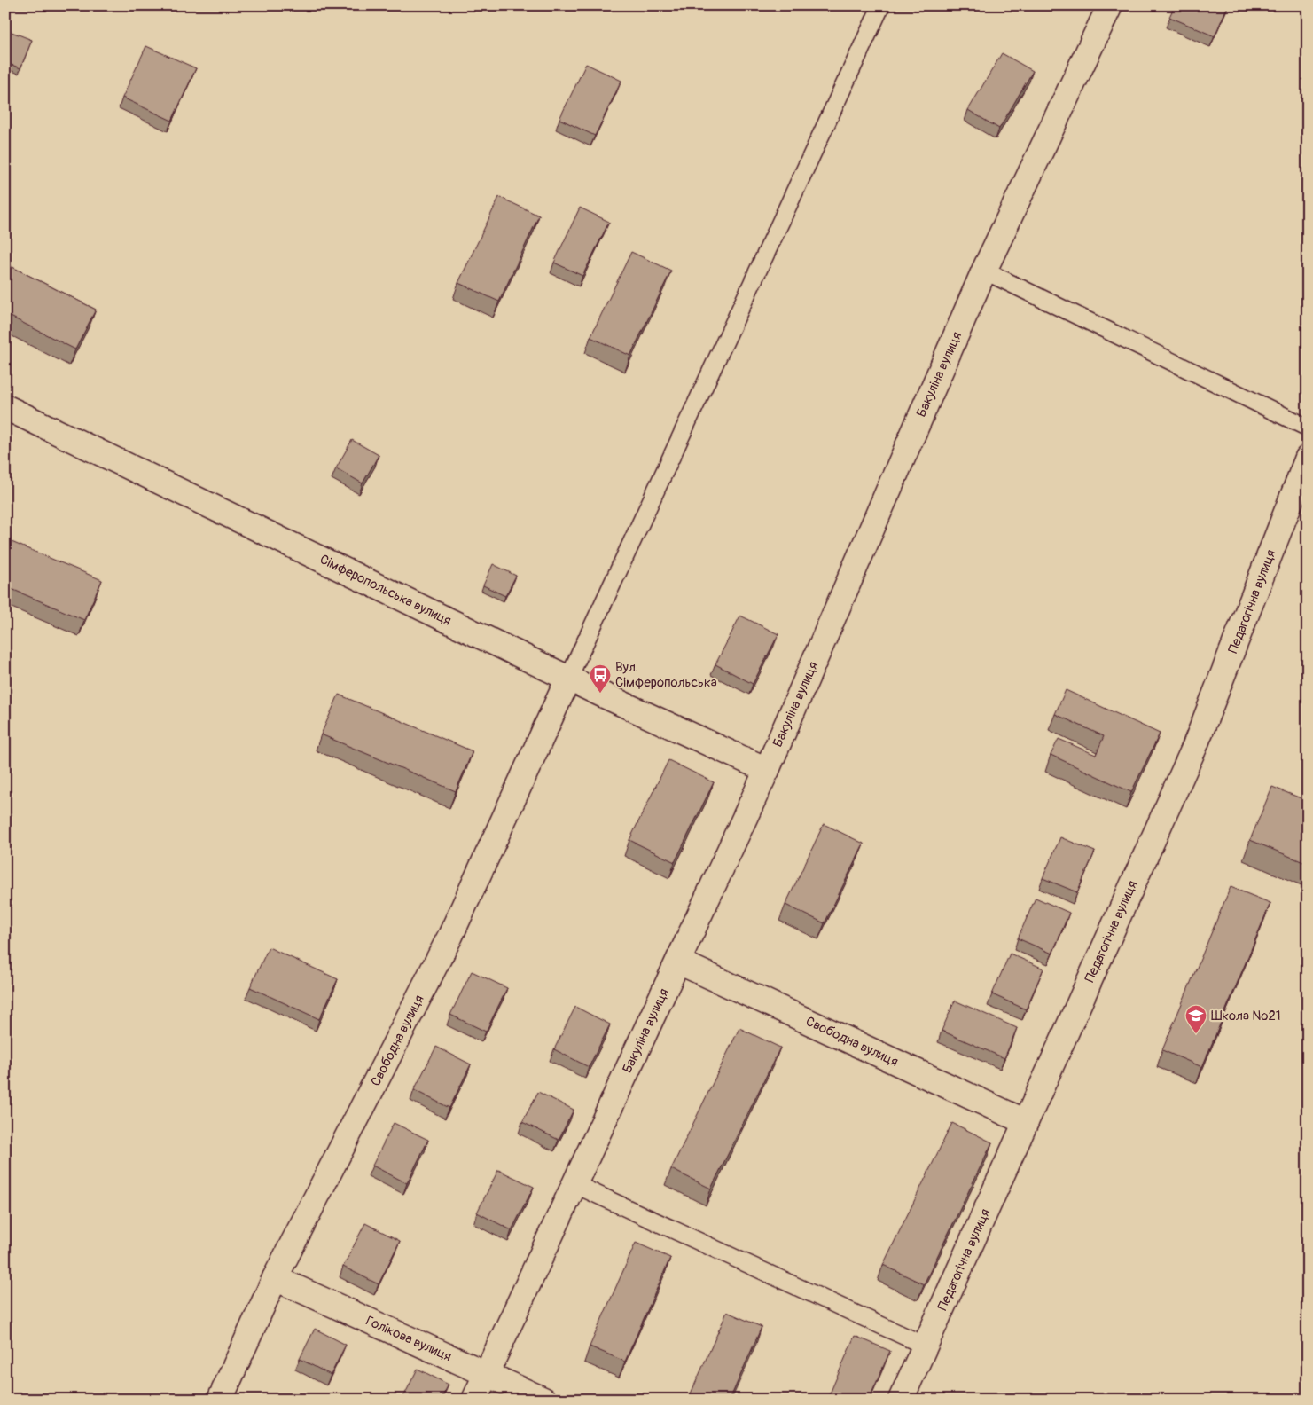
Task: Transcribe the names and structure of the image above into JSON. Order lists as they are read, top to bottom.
{
  "streets": {
    "street": [
      "Бакуліна вулиця",
      "Сімферопольська вулиця",
      "Педагогічна вулиця",
      "Свободна вулиця",
      "Голікова вулиця"
    ]
  },
  "crossings": [
    ["Бакуліна вулиця", "Сімферопольська вулиця"],
    ["Бакуліна вулиця", "Свободна вулиця"],
    ["Бакуліна вулиця", "Голікова вулиця"],
    ["Сімферопольська вулиця", "Свободна вулиця"],
    ["Педагогічна вулиця", "Свободна вулиця"],
    ["Свободна вулиця", "Голікова вулиця"]
  ],
  "places": {
    "bus stop": ["Вул. Сімферопольська"],
    "school or university": ["Школа №21"]
  }
}
